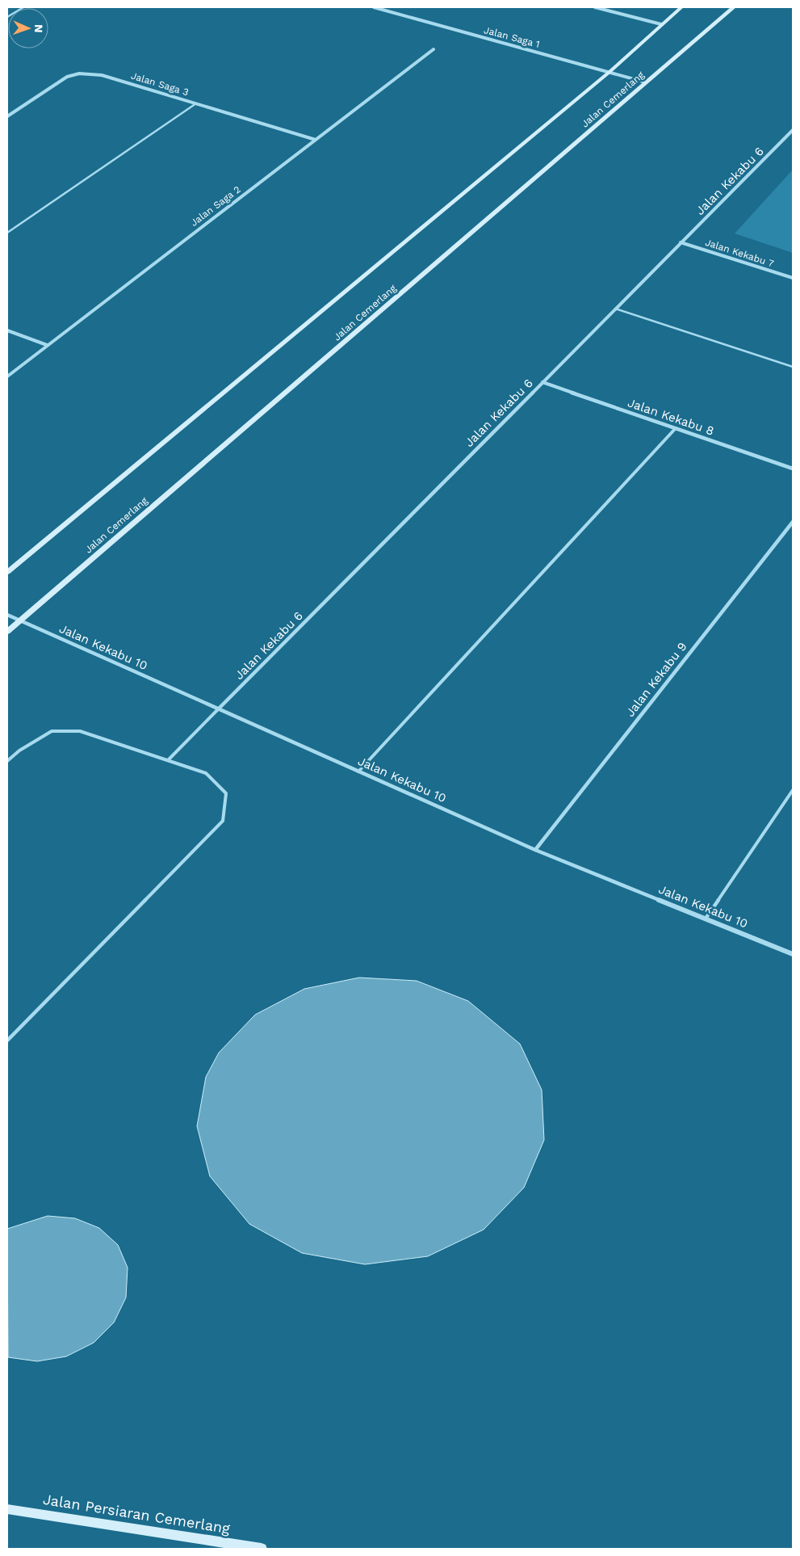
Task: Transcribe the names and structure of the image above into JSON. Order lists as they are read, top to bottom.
{
  "streets": {
    "main road": ["Jalan Cemerlang", "Jalan Persiaran Cemerlang"],
    "street": [
      "Jalan Saga 1",
      "Jalan Saga 3",
      "Jalan Kekabu 6",
      "Jalan Saga 2",
      "Jalan Kekabu 7",
      "Jalan Kekabu 8",
      "Jalan Kekabu 10",
      "Jalan Kekabu 9"
    ]
  },
  "crossings": [
    ["Jalan Saga 1", "Jalan Cemerlang"],
    ["Jalan Saga 3", "Jalan Saga 2"],
    ["Jalan Cemerlang", "Jalan Kekabu 10"],
    ["Jalan Kekabu 6", "Jalan Kekabu 7"],
    ["Jalan Kekabu 6", "Jalan Kekabu 8"],
    ["Jalan Kekabu 6", "Jalan Kekabu 10"],
    ["Jalan Kekabu 10", "Jalan Kekabu 9"]
  ],
  "north": "right"
}
